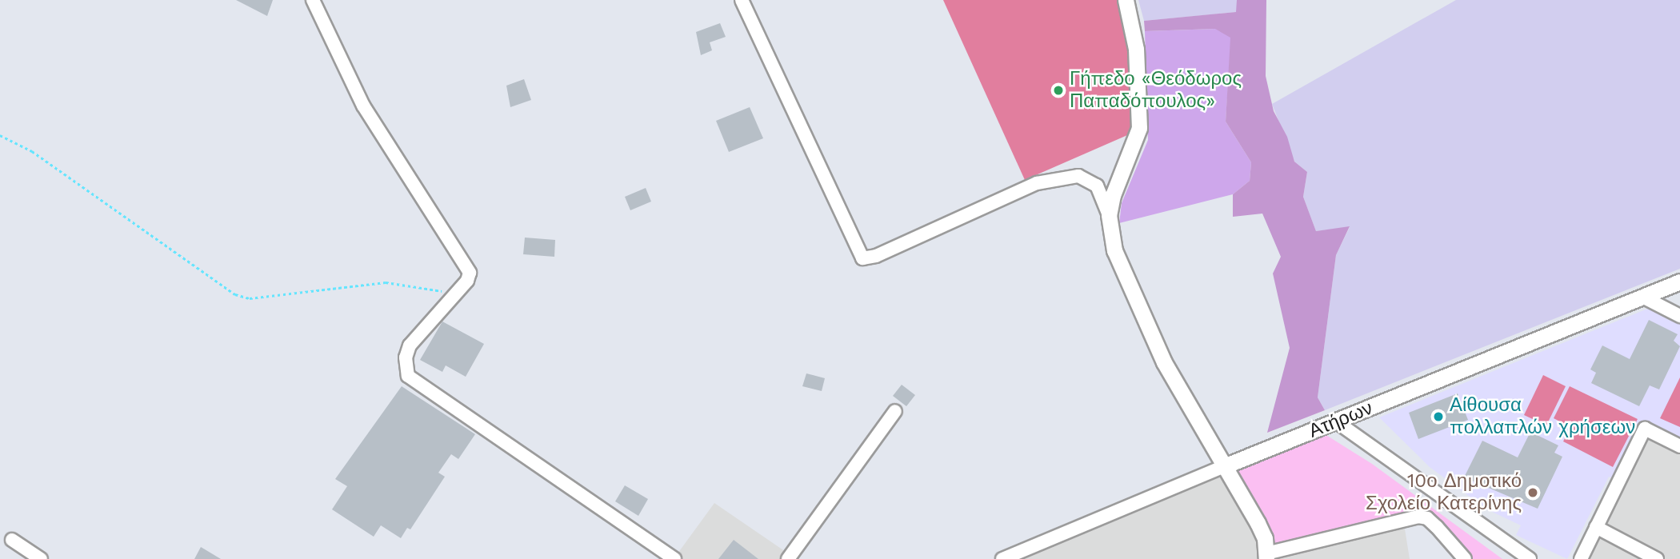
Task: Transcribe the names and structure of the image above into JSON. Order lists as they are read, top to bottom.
{
  "streets": {
    "street": ["Ατήρων"]
  },
  "places": ["Γήπεδο «Θεόδωρος Παπαδόπουλος»", "Αίθουσα πολλαπλών χρήσεων", "10ο Δημοτικό Σχολείο Κατερίνης"]
}
